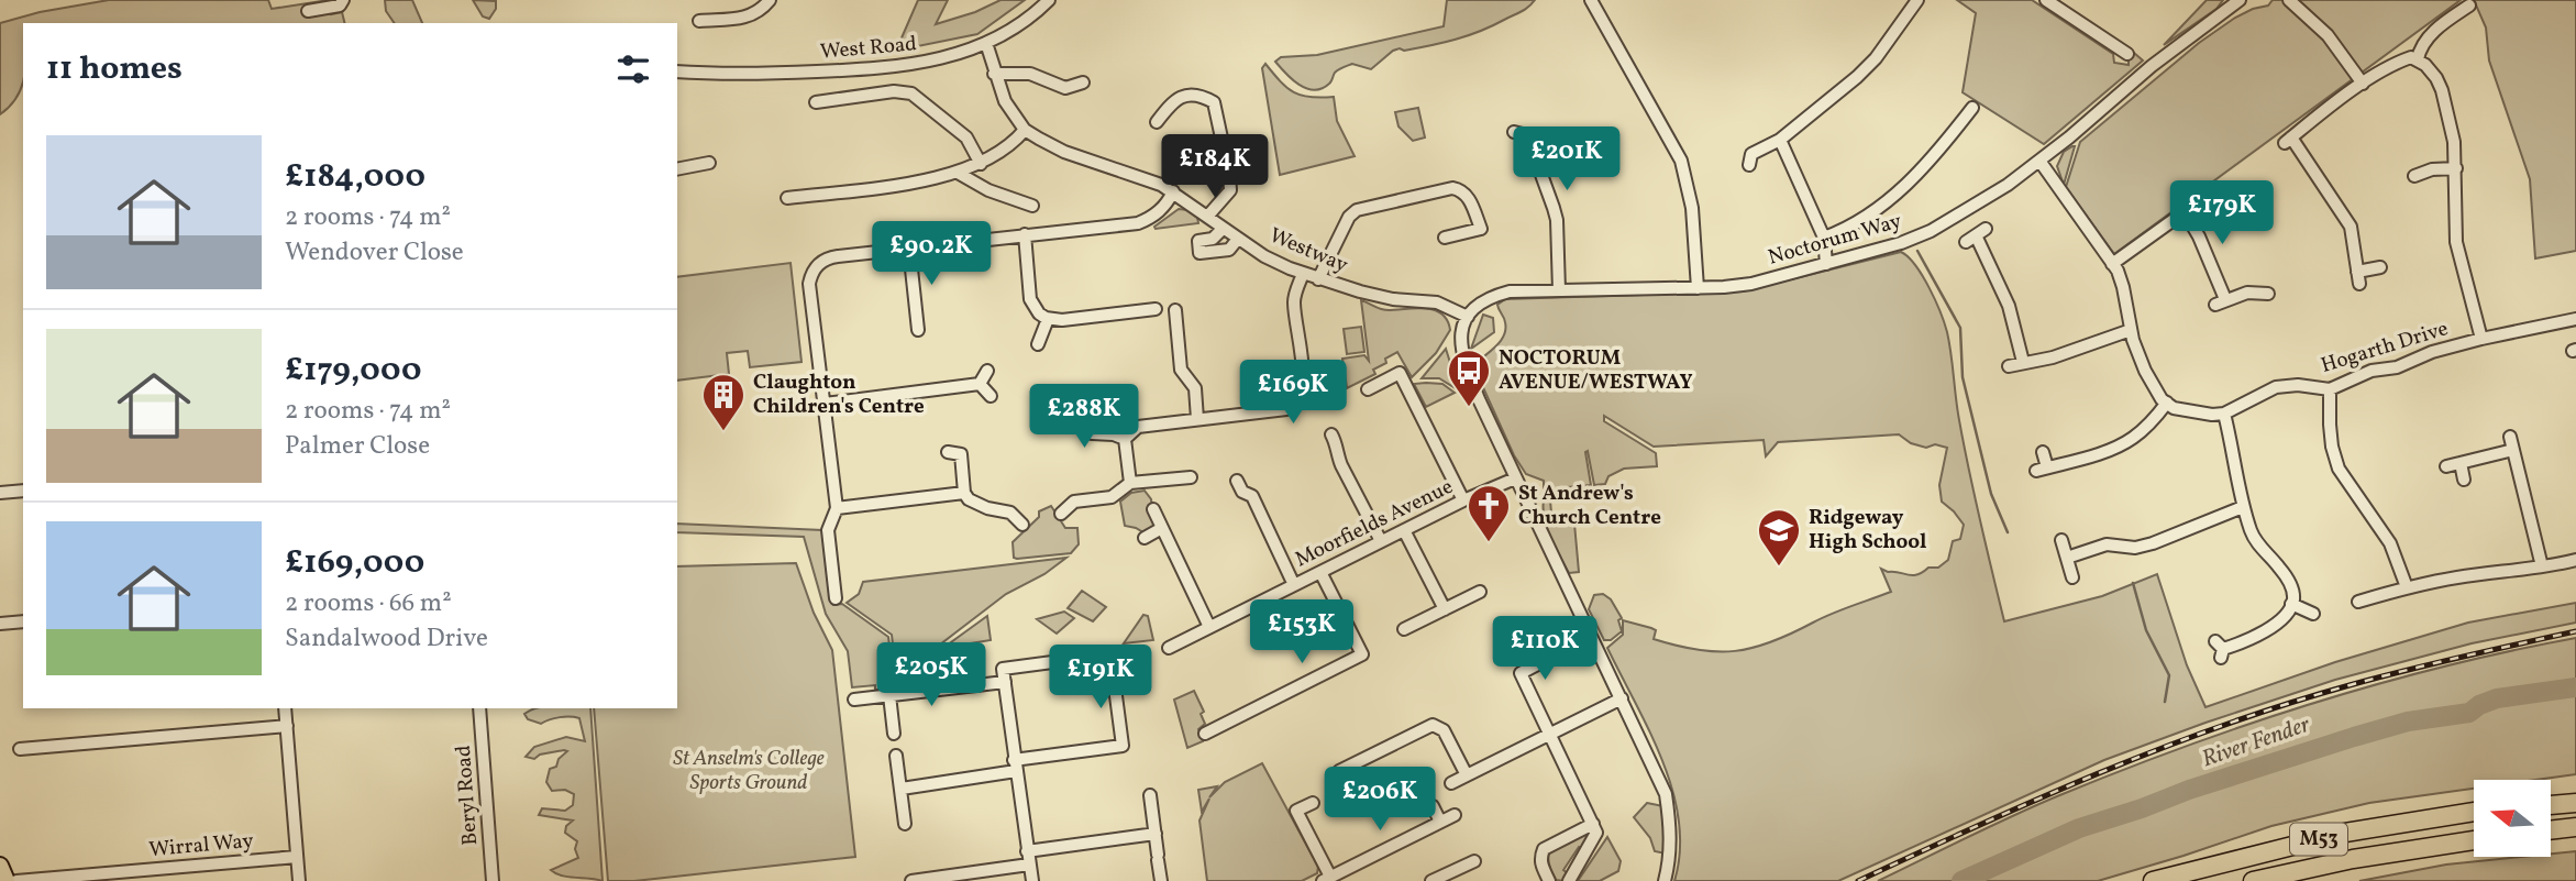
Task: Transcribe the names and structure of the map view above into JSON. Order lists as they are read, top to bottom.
{
  "streets": {
    "highway": ["M53"],
    "street": [
      "West Road",
      "Noctorum Way",
      "Westway",
      "Hogarth Drive",
      "Moorfields Avenue",
      "Beryl Road",
      "Wirral Way"
    ]
  },
  "crossings": [
    ["West Road", "Westway"],
    ["Noctorum Way", "Westway"]
  ],
  "water": ["River Fender"],
  "parks": ["St Anselm's College Sports Ground"],
  "places": {
    "bus stop": ["NOCTORUM AVENUE/WESTWAY"],
    "building": ["Claughton Children's Centre"],
    "church": ["St Andrew's Church Centre"],
    "school or university": ["Ridgeway High School"]
  },
  "north": "left",
  "page": {
    "heading": "11 homes",
    "list": [
      {
        "name": "£184,000",
        "note": "2 rooms · 74 m² · Wendover Close"
      },
      {
        "name": "£179,000",
        "note": "2 rooms · 74 m² · Palmer Close"
      },
      {
        "name": "£169,000",
        "note": "2 rooms · 66 m² · Sandalwood Drive"
      }
    ],
    "price": [
      "£201K",
      "£184K",
      "£179K",
      "£90.2K",
      "£169K",
      "£288K",
      "£153K",
      "£110K",
      "£205K",
      "£191K",
      "£206K"
    ]
  }
}
